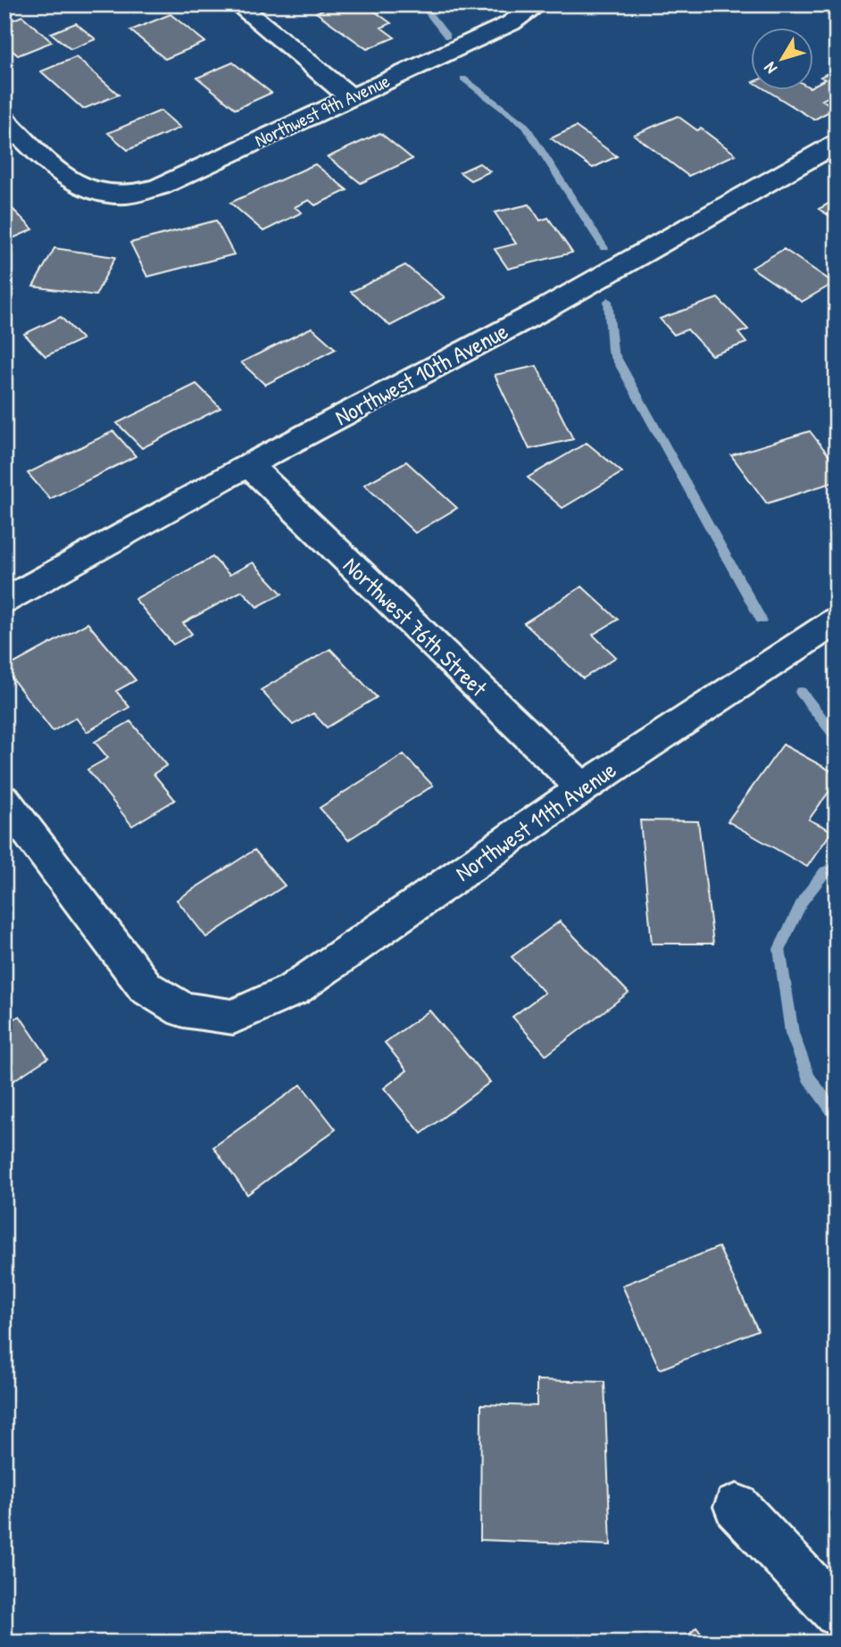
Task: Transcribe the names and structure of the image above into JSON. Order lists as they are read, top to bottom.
{
  "streets": {
    "street": [
      "Northwest 9th Avenue",
      "Northwest 10th Avenue",
      "Northwest 76th Street",
      "Northwest 11th Avenue"
    ]
  },
  "crossings": [
    ["Northwest 10th Avenue", "Northwest 76th Street"],
    ["Northwest 76th Street", "Northwest 11th Avenue"]
  ],
  "north": "bottom left"
}
